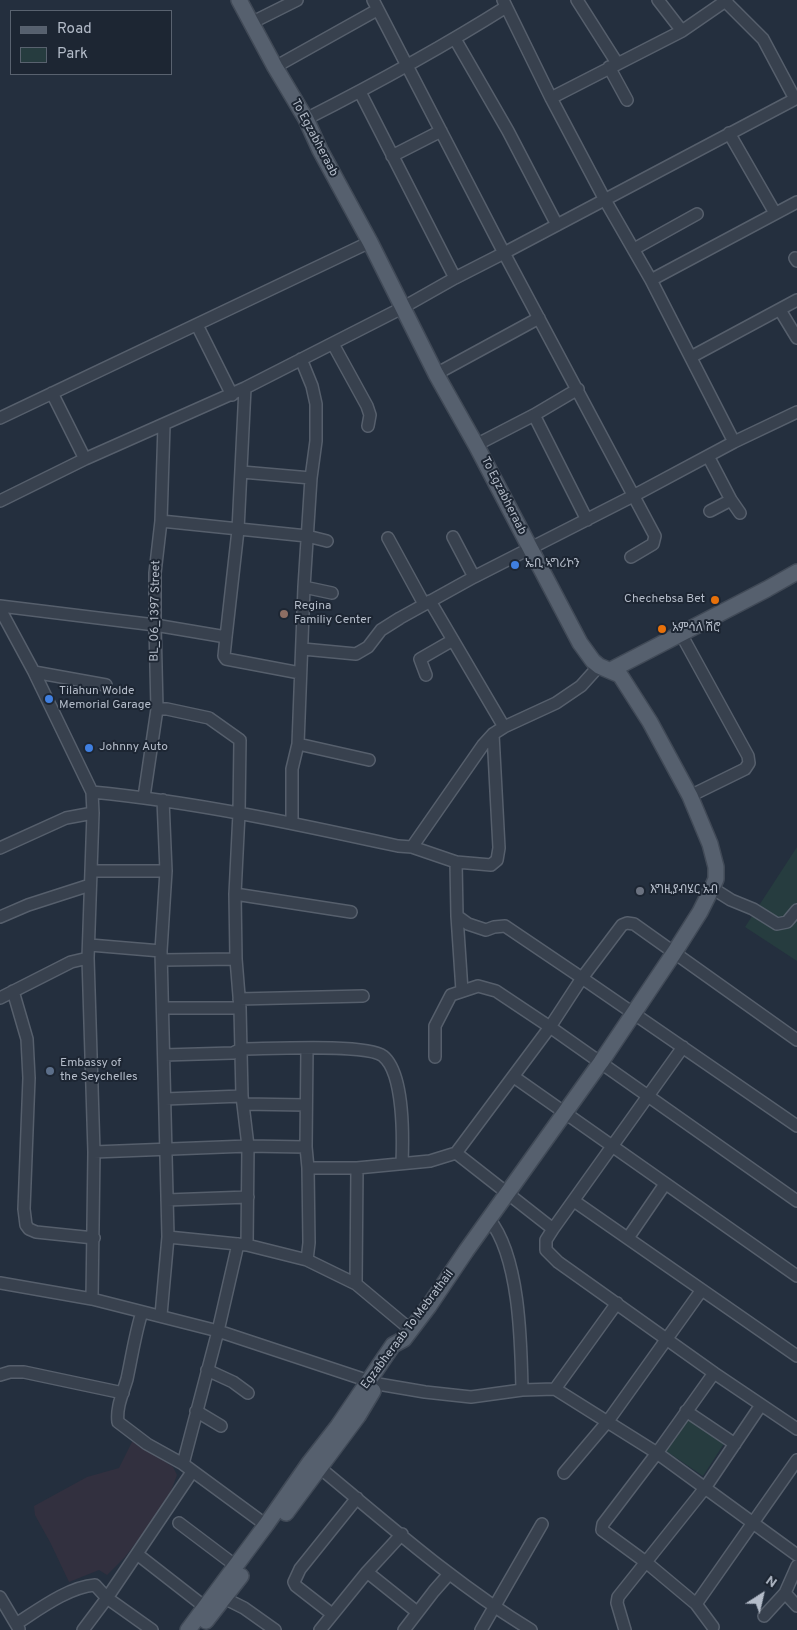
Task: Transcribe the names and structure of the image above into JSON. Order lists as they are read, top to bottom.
{
  "streets": {
    "main road": ["To Egzabheraab", "Egzabheraab To Mebrathail"],
    "street": ["BL_06_1397 Street"]
  },
  "crossings": [
    ["To Egzabheraab", "Egzabheraab To Mebrathail"]
  ],
  "places": [
    "ኤቢ ኣግሪኮን",
    "Chechebsa Bet",
    "Regina Familiy Center",
    "አምሳለ ሽሮ",
    "Tilahun Wolde Memorial Garage",
    "Johnny Auto",
    "እግዚያብሄር አብ",
    "Embassy of the Seychelles"
  ],
  "legend": ["Road", "Park"],
  "north": "top right"
}
